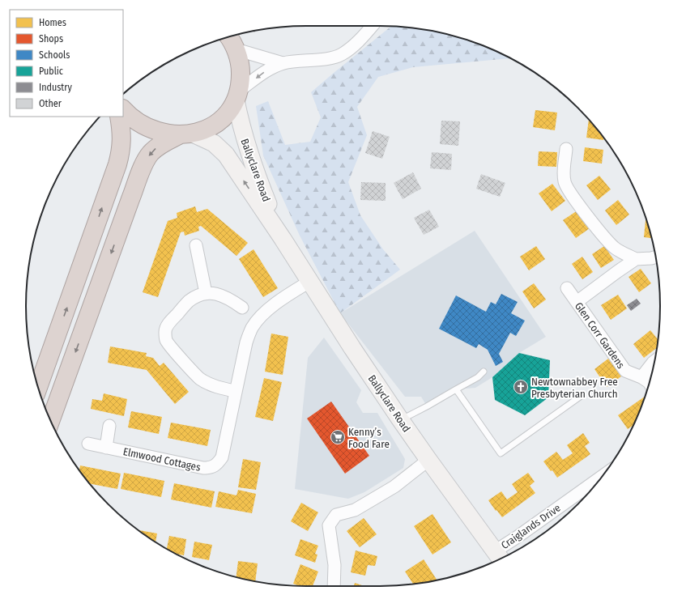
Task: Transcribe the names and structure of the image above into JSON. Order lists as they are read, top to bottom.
{
  "streets": {
    "main road": ["Ballyclare Road"],
    "street": ["Glen Corr Gardens", "Elmwood Cottages", "Craiglands Drive"]
  },
  "crossings": [
    ["Ballyclare Road", "Elmwood Cottages"],
    ["Ballyclare Road", "Craiglands Drive"]
  ],
  "places": {
    "church": ["Newtownabbey Free Presbyterian Church"],
    "supermarket": ["Kenny’s Food Fare"]
  },
  "legend": [
    "Homes",
    "Shops",
    "Schools",
    "Public",
    "Industry",
    "Other"
  ]
}
